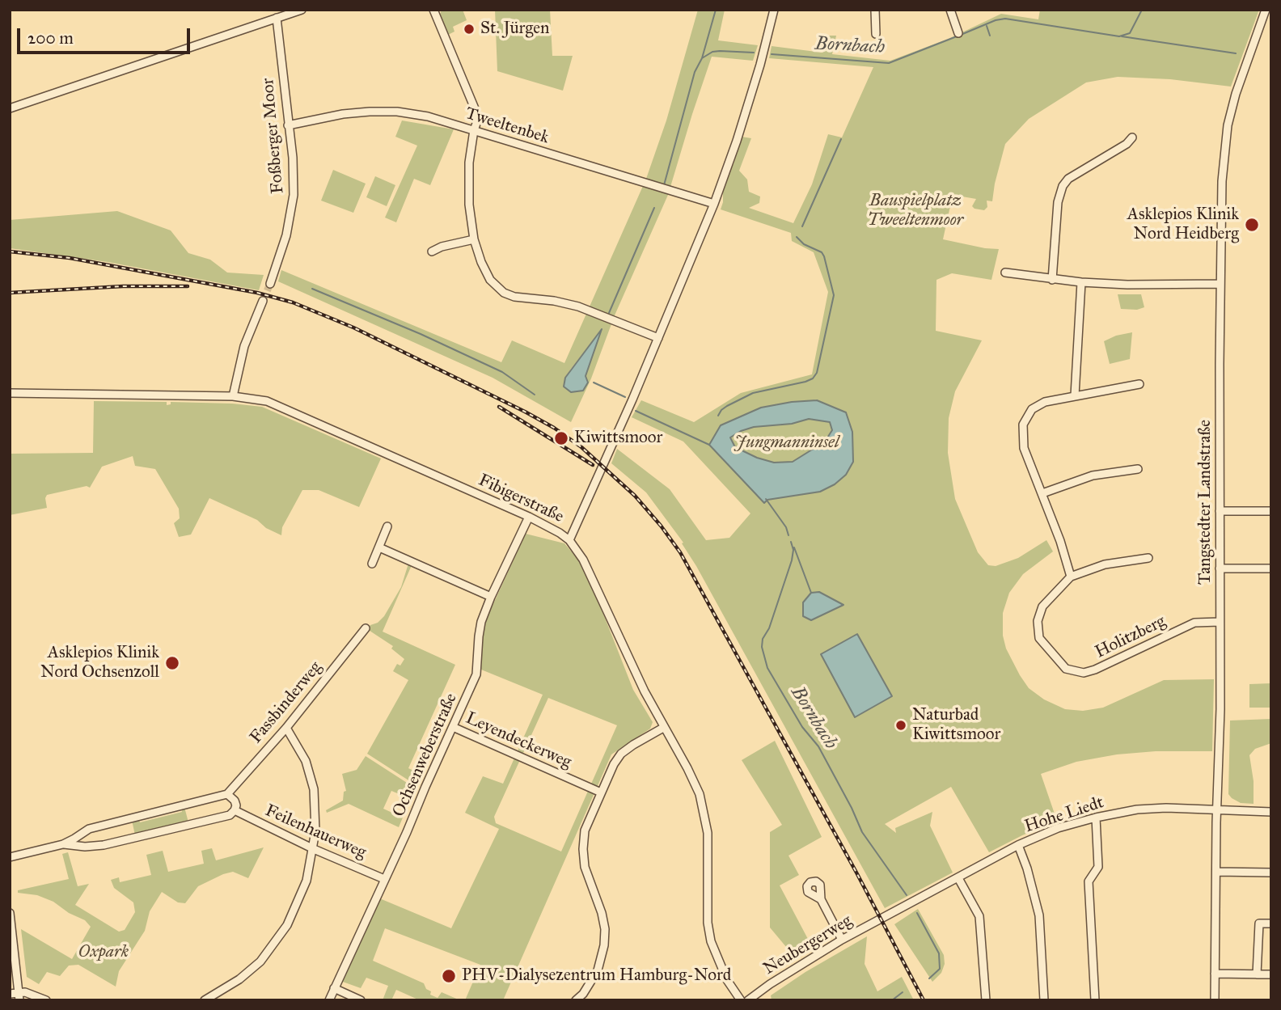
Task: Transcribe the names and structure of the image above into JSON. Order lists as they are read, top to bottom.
{
  "streets": {
    "street": [
      "Tweeltenbek",
      "Foßberger Moor",
      "Fibigerstraße",
      "Tangstedter Landstraße",
      "Holitzberg",
      "Fassbinderweg",
      "Leyendeckerweg",
      "Ochsenweberstraße",
      "Hohe Liedt",
      "Feilenhauerweg",
      "Neubergerweg"
    ]
  },
  "crossings": [
    ["Tweeltenbek", "Foßberger Moor"],
    ["Fibigerstraße", "Ochsenweberstraße"],
    ["Tangstedter Landstraße", "Holitzberg"],
    ["Tangstedter Landstraße", "Hohe Liedt"],
    ["Leyendeckerweg", "Ochsenweberstraße"],
    ["Ochsenweberstraße", "Feilenhauerweg"],
    ["Hohe Liedt", "Neubergerweg"]
  ],
  "water": ["Bornbach"],
  "parks": ["Bauspielplatz Tweeltenmoor", "Jungmanninsel", "Oxpark"],
  "places": [
    "St. Jürgen",
    "Asklepios Klinik Nord Heidberg",
    "Kiwittsmoor",
    "Asklepios Klinik Nord Ochsenzoll",
    "Naturbad Kiwittsmoor",
    "PHV-Dialysezentrum Hamburg-Nord"
  ],
  "scale_bar": "200 m"
}
